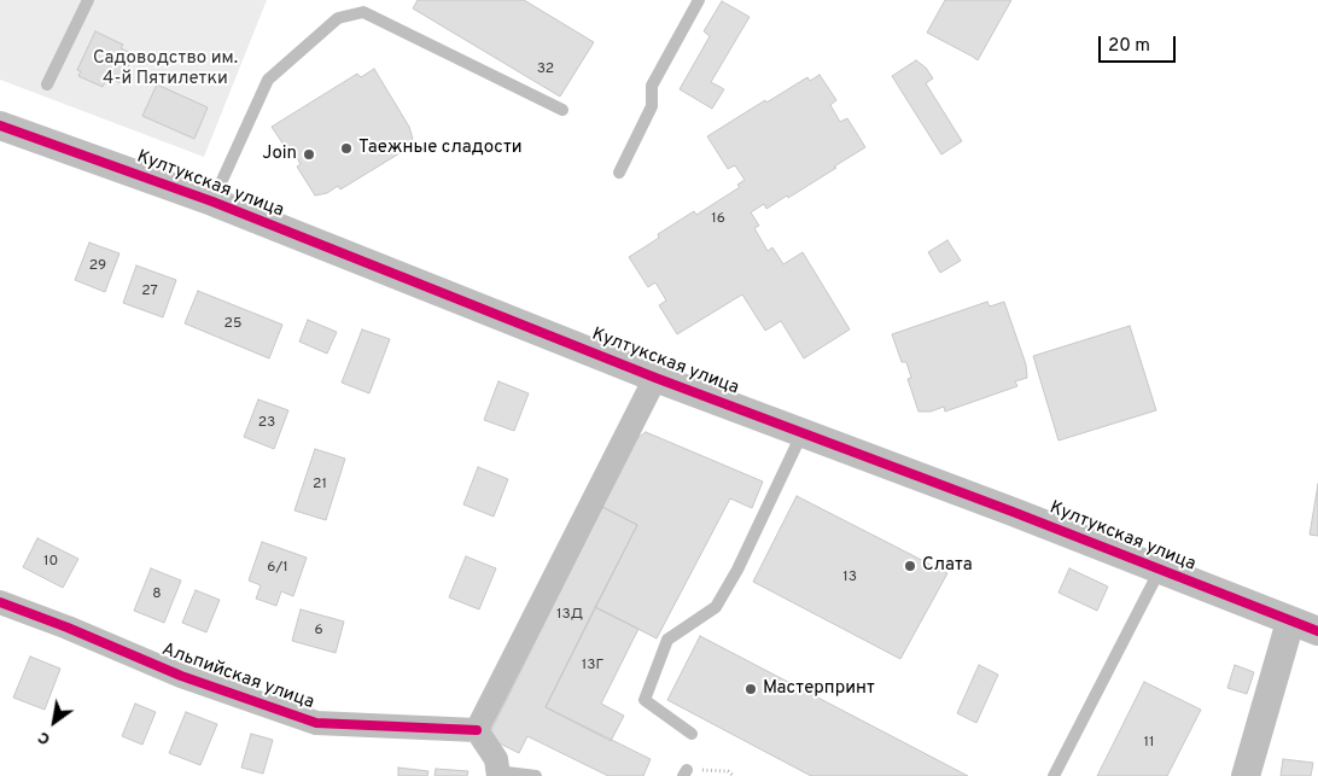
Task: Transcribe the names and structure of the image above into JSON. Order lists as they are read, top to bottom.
{
  "streets": {
    "street": ["Култукская улица", "Альпийская улица"]
  },
  "parks": ["Садоводство им. 4-й Пятилетки"],
  "places": [
    "Таежные сладости",
    "Join",
    "Слата",
    "Мастерпринт"
  ],
  "house_numbers": [
    "32",
    "16",
    "29",
    "27",
    "25",
    "23",
    "21",
    "10",
    "6/1",
    "13",
    "8",
    "13Д",
    "6",
    "13Г",
    "11"
  ],
  "scale_bar": "20 m",
  "north": "bottom left"
}
